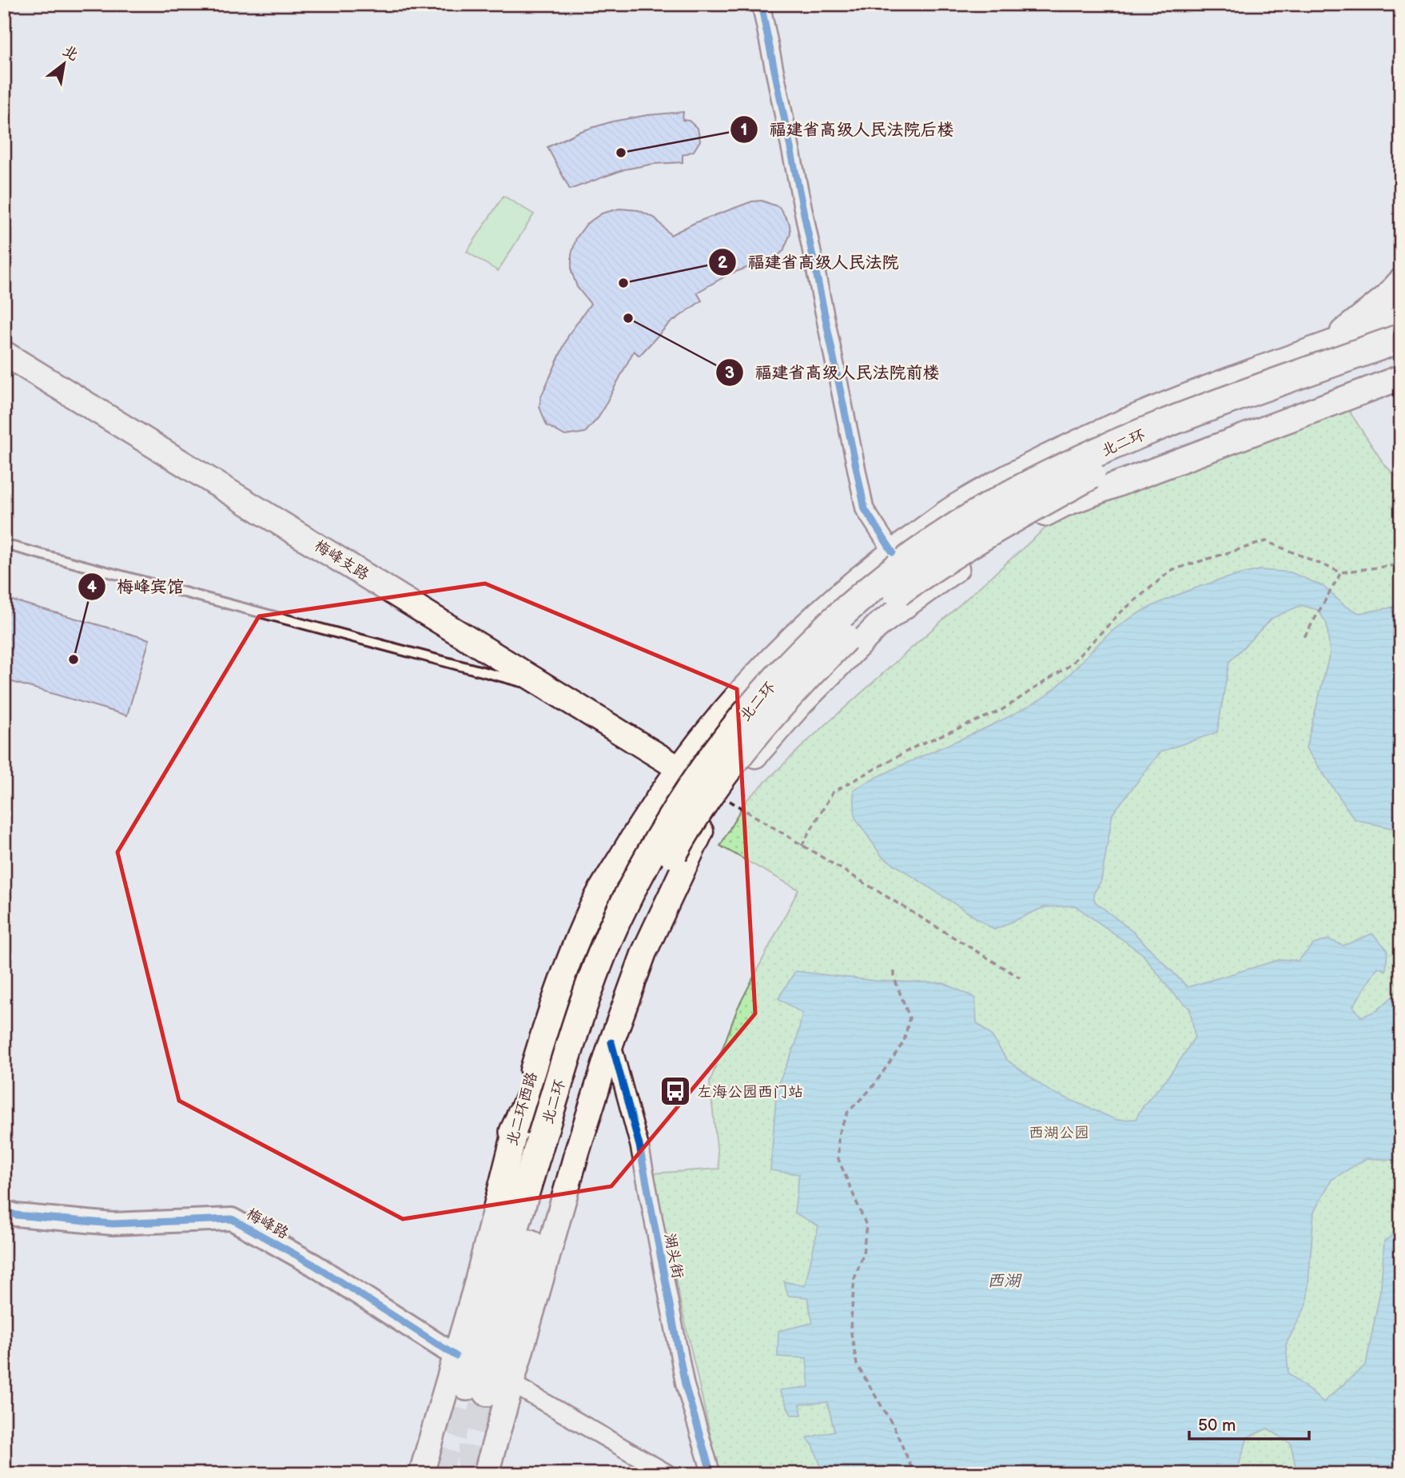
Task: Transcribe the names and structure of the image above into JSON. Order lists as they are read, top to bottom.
{
  "streets": {
    "highway": ["北二环"],
    "main road": ["梅峰支路", "北二环西路"],
    "street": ["梅峰路", "湖头街"]
  },
  "crossings": [
    ["梅峰支路", "北二环西路"],
    ["北二环西路", "梅峰路"]
  ],
  "water": ["西湖"],
  "parks": ["西湖公园"],
  "places": {
    "other": [
      "福建省高级人民法院后楼",
      "福建省高级人民法院",
      "福建省高级人民法院前楼",
      "梅峰宾馆"
    ],
    "bus stop": ["左海公园西门站"]
  },
  "scale_bar": "50 m",
  "north": "top right"
}
